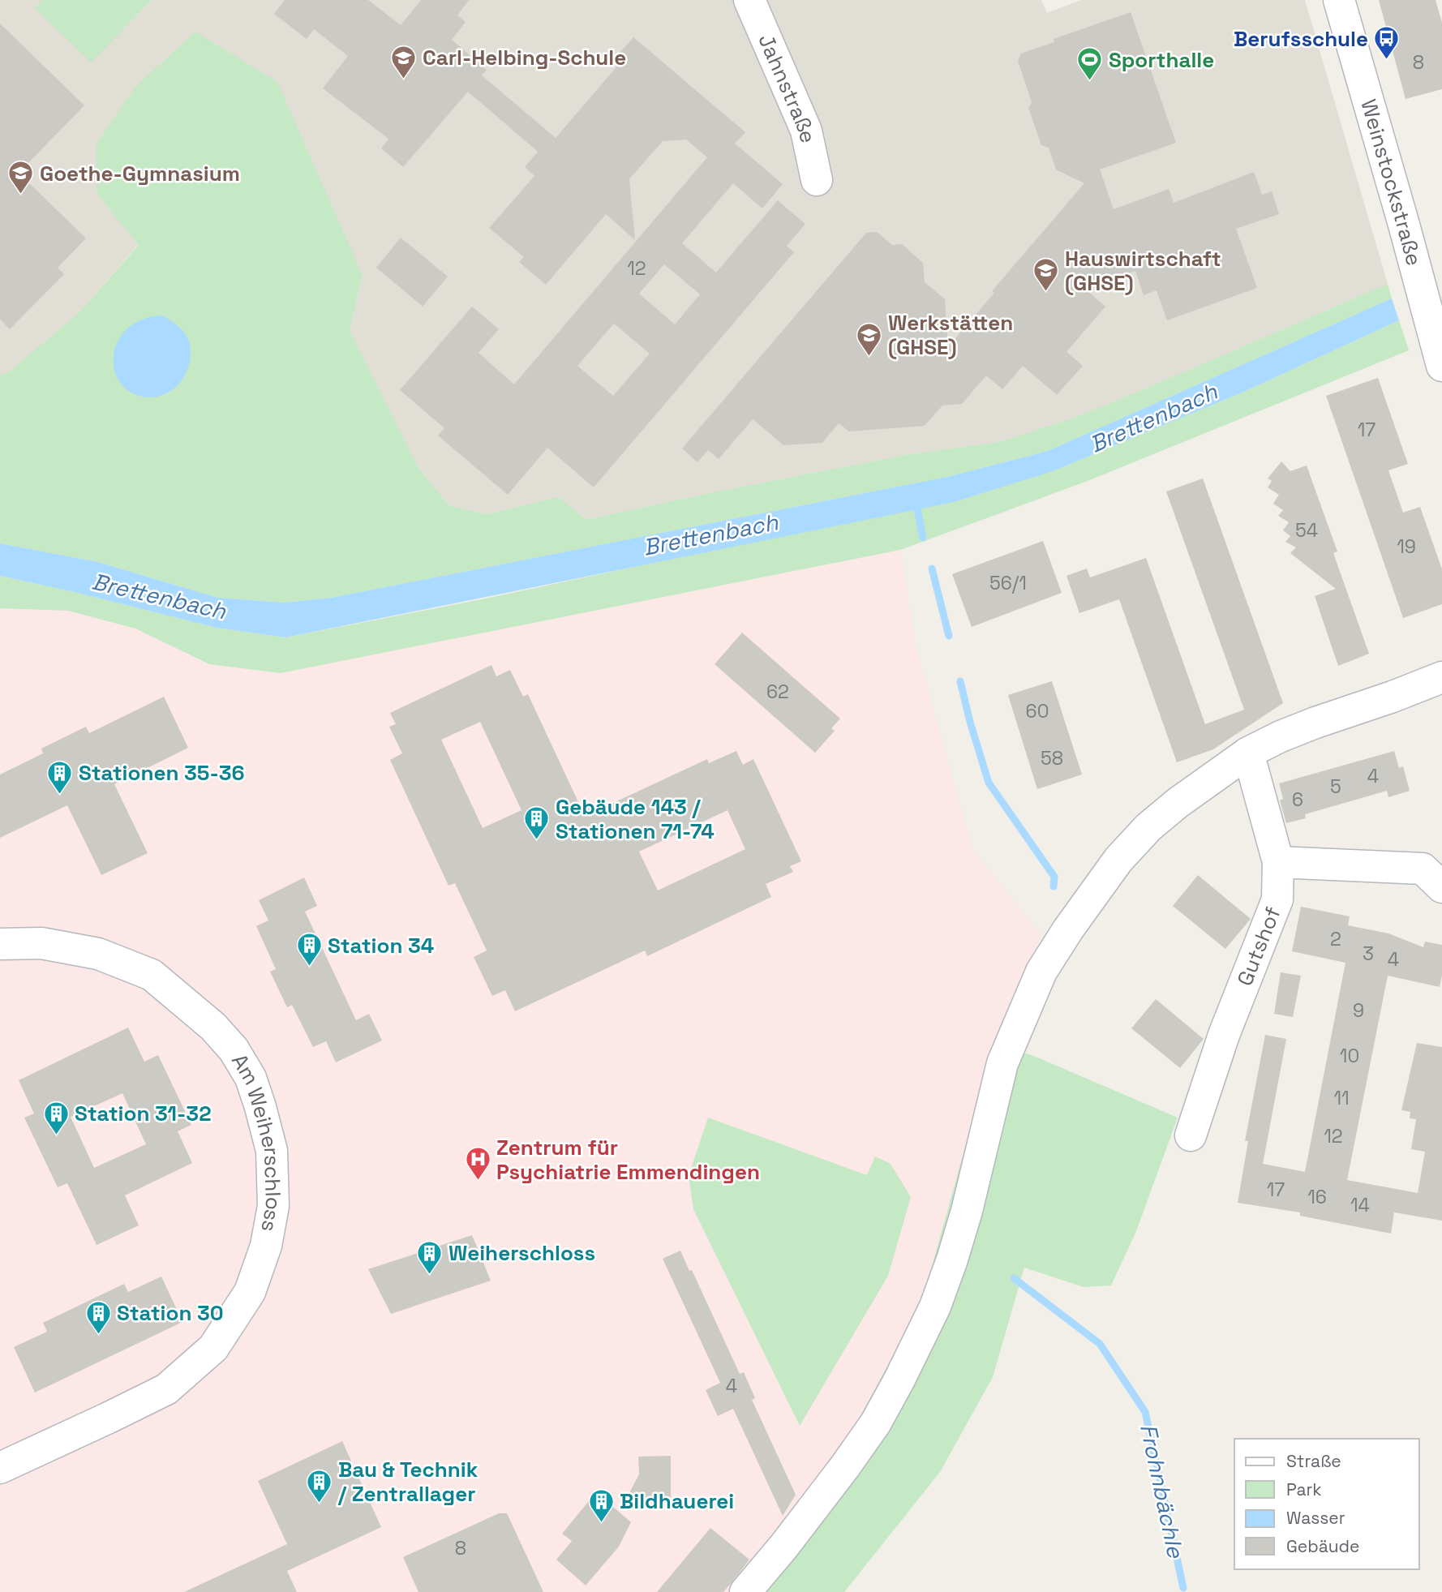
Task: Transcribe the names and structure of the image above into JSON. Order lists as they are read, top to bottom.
{
  "streets": {
    "street": [
      "Jahnstraße",
      "Weinstockstraße",
      "Gutshof",
      "Am Weiherschloss"
    ]
  },
  "water": ["Brettenbach", "Frohnbächle"],
  "places": {
    "bus stop": ["Berufsschule"],
    "school or university": [
      "Carl-Helbing-Schule",
      "Goethe-Gymnasium",
      "Hauswirtschaft (GHSE)",
      "Werkstätten (GHSE)"
    ],
    "sports": ["Sporthalle"],
    "building": [
      "Stationen 35-36",
      "Gebäude 143 / Stationen 71-74",
      "Station 34",
      "Station 31-32",
      "Weiherschloss",
      "Station 30",
      "Bau & Technik / Zentrallager",
      "Bildhauerei"
    ],
    "hospital": ["Zentrum für Psychiatrie Emmendingen"]
  },
  "house_numbers": [
    "8",
    "12",
    "17",
    "54",
    "19",
    "56/1",
    "62",
    "60",
    "58",
    "4",
    "5",
    "6",
    "2",
    "3",
    "4",
    "9",
    "10",
    "11",
    "12",
    "17",
    "16",
    "14",
    "4",
    "8"
  ],
  "legend": [
    "Straße",
    "Park",
    "Wasser",
    "Gebäude"
  ]
}
